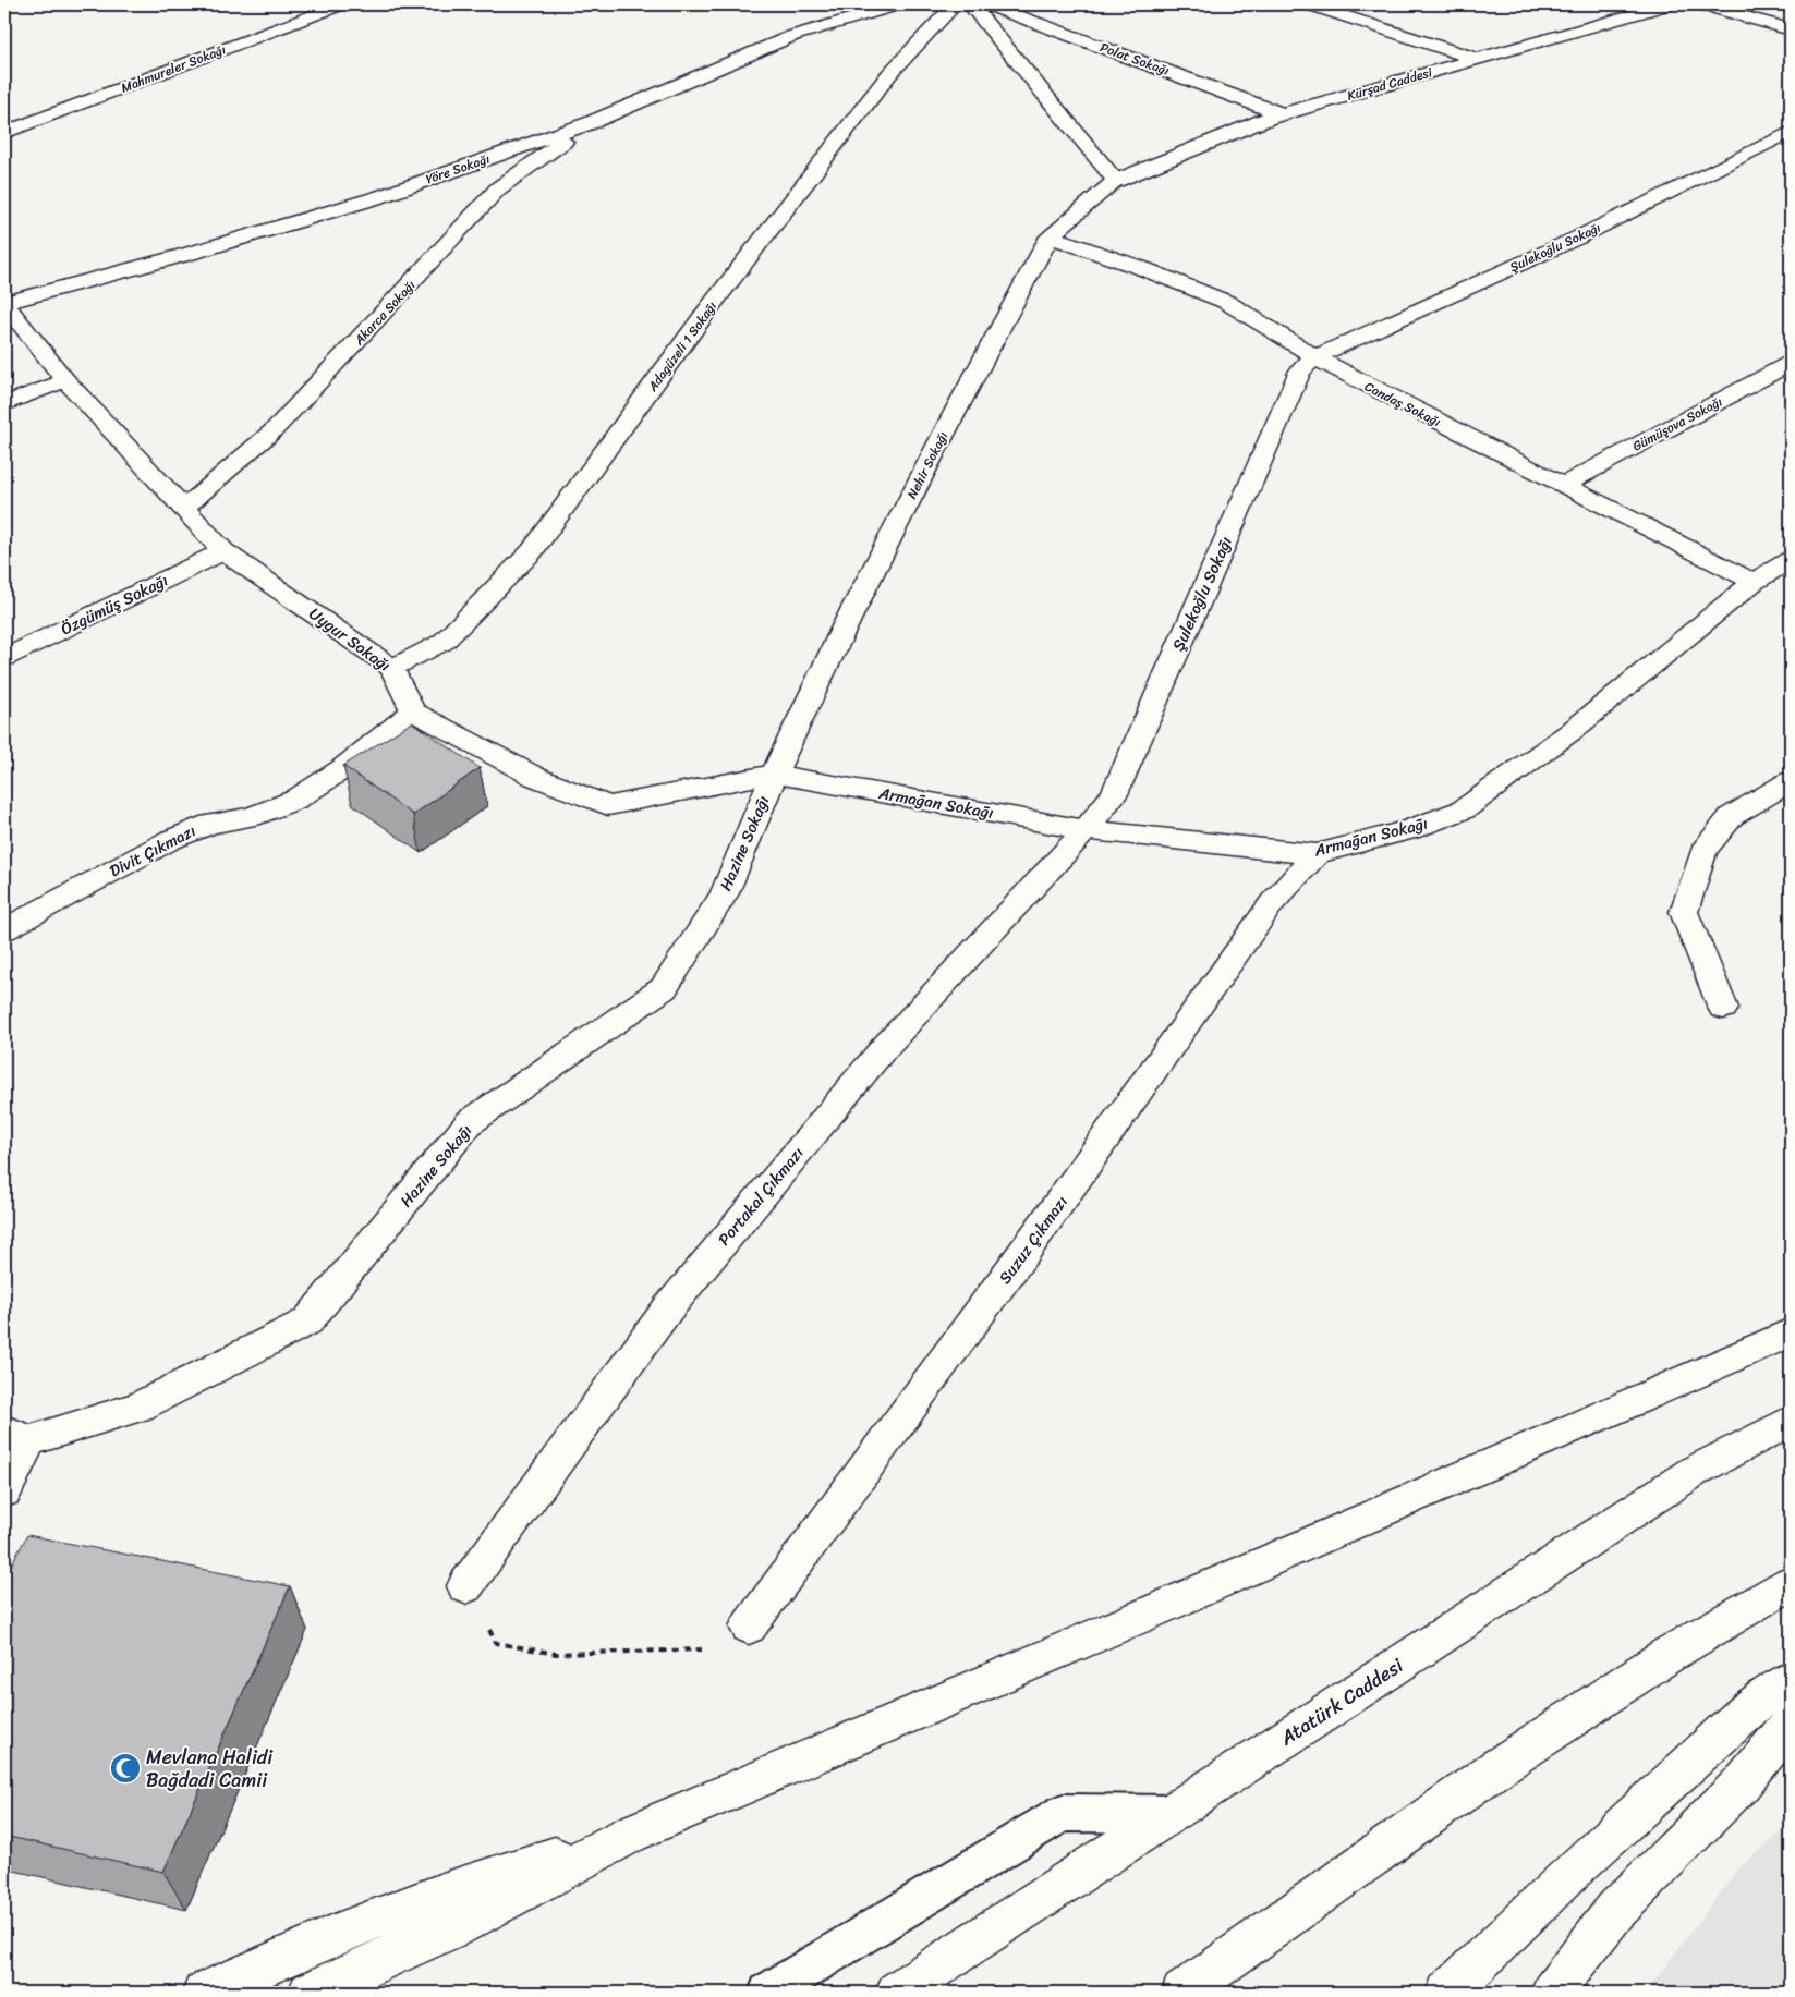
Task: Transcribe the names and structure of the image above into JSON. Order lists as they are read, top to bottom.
{
  "streets": {
    "street": [
      "Polat Sokağı",
      "Mahmureler Sokağı",
      "Kürşad Caddesi",
      "Yöre Sokağı",
      "Şulekoğlu Sokağı",
      "Akarca Sokağı",
      "Adagüzeli 1 Sokaḡı",
      "Candaş Sokağı",
      "Gümüşova Sokağı",
      "Nehir Sokağı",
      "Şulekoğlu Sokaḡı",
      "Özgümüş Sokağı",
      "Uygur Sokağı",
      "Armaḡan Sokaḡı",
      "Hazine Sokaḡı",
      "Divit Çıkmazı",
      "Portakal Çıkmazı",
      "Suzuz Çıkmazı",
      "Atatürk Caddesi"
    ]
  },
  "crossings": [
    ["Polat Sokağı", "Kürşad Caddesi"],
    ["Kürşad Caddesi", "Nehir Sokağı"],
    ["Yöre Sokağı", "Akarca Sokağı"],
    ["Yöre Sokağı", "Uygur Sokağı"],
    ["Şulekoğlu Sokağı", "Candaş Sokağı"],
    ["Şulekoğlu Sokağı", "Şulekoğlu Sokaḡı"],
    ["Akarca Sokağı", "Uygur Sokağı"],
    ["Adagüzeli 1 Sokaḡı", "Uygur Sokağı"],
    ["Candaş Sokağı", "Gümüşova Sokağı"],
    ["Candaş Sokağı", "Nehir Sokağı"],
    ["Candaş Sokağı", "Şulekoğlu Sokaḡı"],
    ["Candaş Sokağı", "Armaḡan Sokaḡı"],
    ["Nehir Sokağı", "Armaḡan Sokaḡı"],
    ["Nehir Sokağı", "Hazine Sokaḡı"],
    ["Şulekoğlu Sokaḡı", "Armaḡan Sokaḡı"],
    ["Şulekoğlu Sokaḡı", "Portakal Çıkmazı"],
    ["Özgümüş Sokağı", "Uygur Sokağı"],
    ["Uygur Sokağı", "Divit Çıkmazı"],
    ["Armaḡan Sokaḡı", "Hazine Sokaḡı"],
    ["Armaḡan Sokaḡı", "Portakal Çıkmazı"],
    ["Armaḡan Sokaḡı", "Suzuz Çıkmazı"]
  ],
  "places": {
    "mosque": ["Mevlana Halidi Bağdadi Camii"]
  }
}
